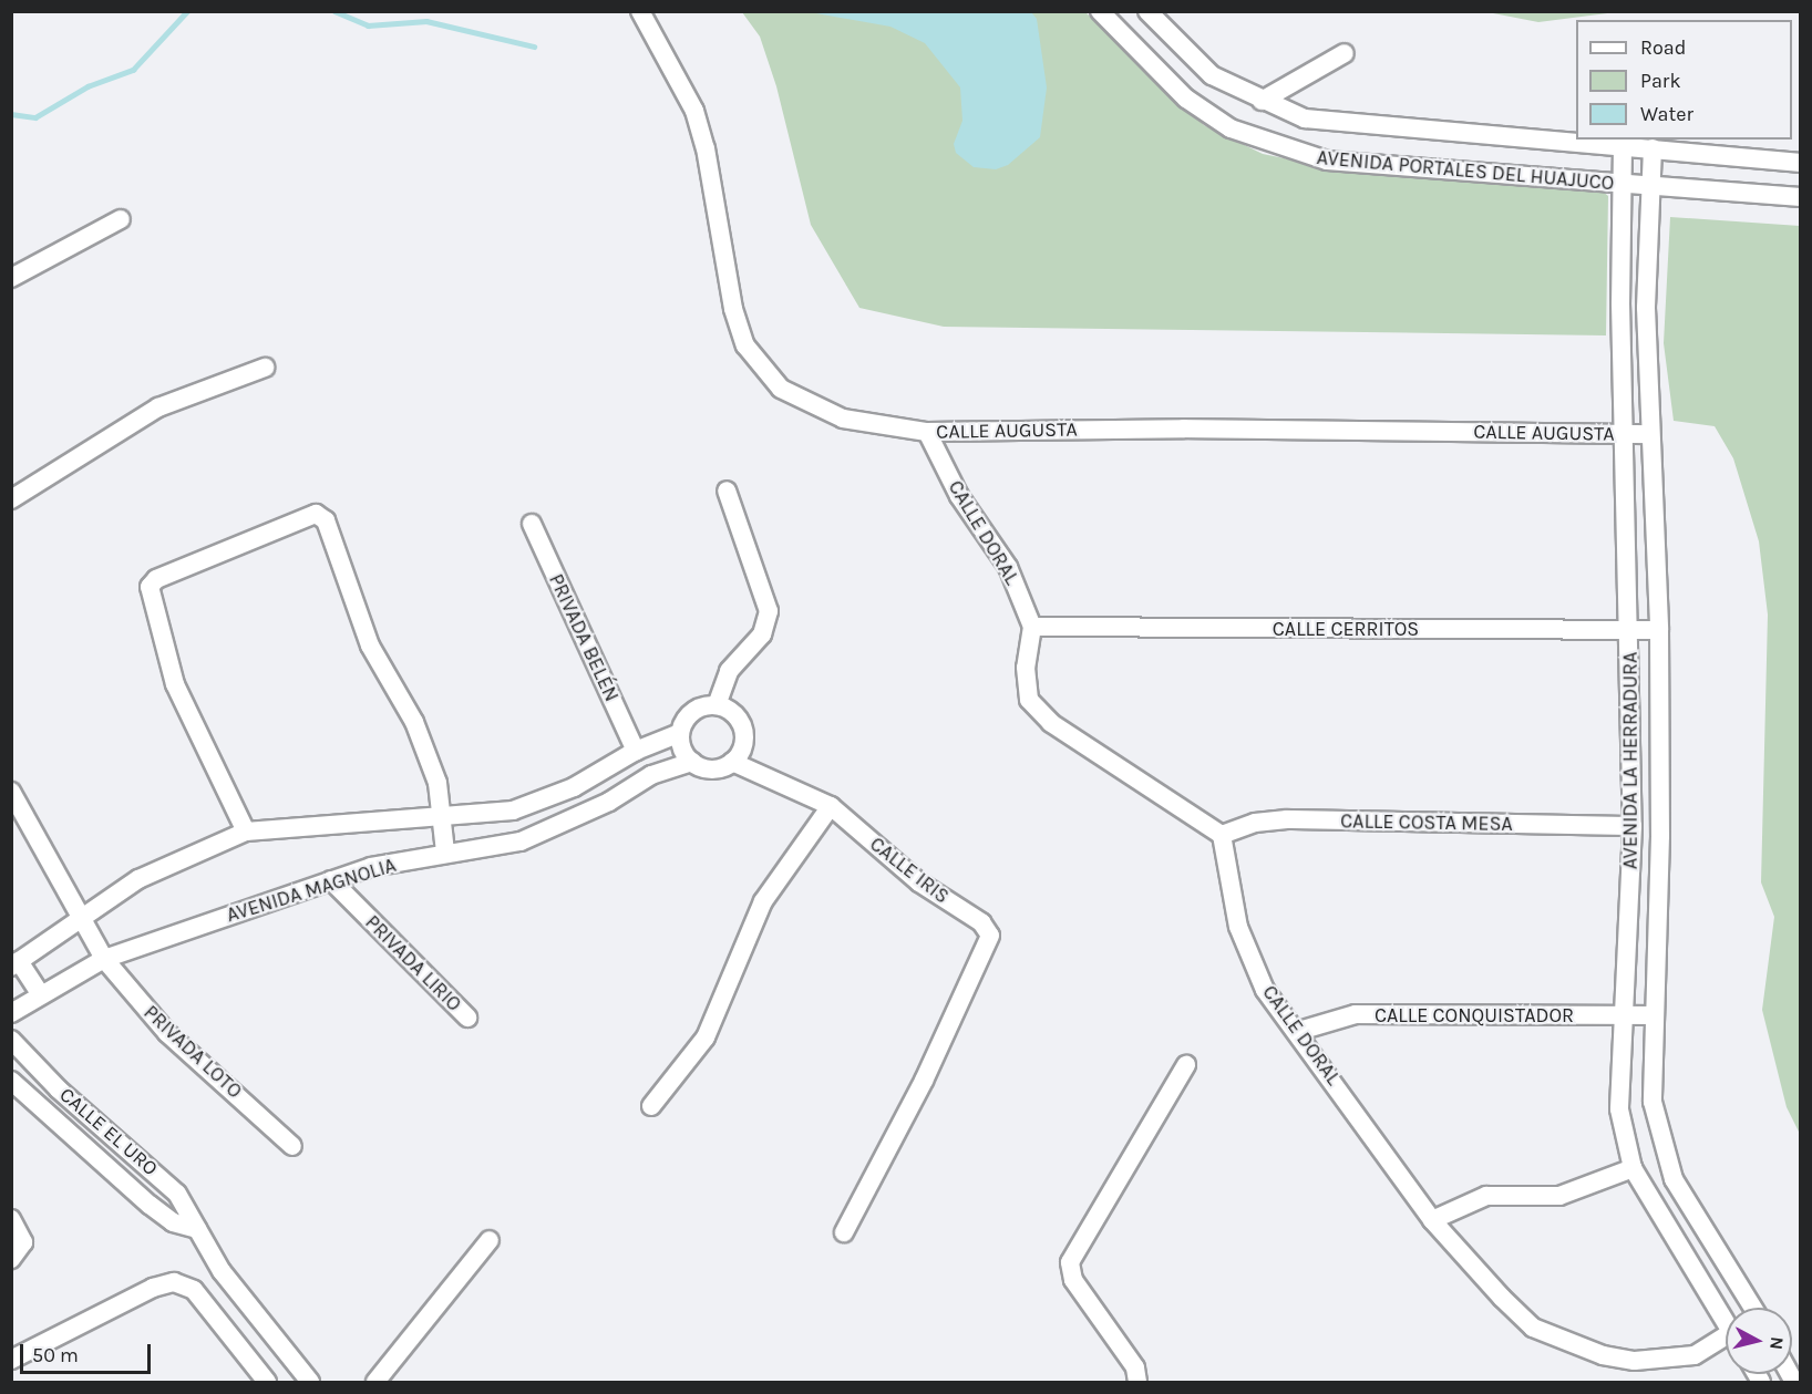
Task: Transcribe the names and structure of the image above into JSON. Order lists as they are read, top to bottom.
{
  "streets": {
    "street": [
      "AVENIDA PORTALES DEL HUAJUCO",
      "CALLE AUGUSTA",
      "CALLE DORAL",
      "CALLE CERRITOS",
      "PRIVADA BELÉN",
      "AVENIDA LA HERRADURA",
      "CALLE COSTA MESA",
      "CALLE IRIS",
      "AVENIDA MAGNOLIA",
      "PRIVADA LIRIO",
      "CALLE CONQUISTADOR",
      "PRIVADA LOTO",
      "CALLE EL URO"
    ]
  },
  "crossings": [
    ["AVENIDA PORTALES DEL HUAJUCO", "AVENIDA LA HERRADURA"],
    ["CALLE AUGUSTA", "CALLE DORAL"],
    ["CALLE AUGUSTA", "AVENIDA LA HERRADURA"],
    ["CALLE DORAL", "CALLE CERRITOS"],
    ["CALLE DORAL", "CALLE COSTA MESA"],
    ["CALLE DORAL", "CALLE CONQUISTADOR"],
    ["CALLE CERRITOS", "AVENIDA LA HERRADURA"],
    ["AVENIDA LA HERRADURA", "CALLE COSTA MESA"],
    ["AVENIDA LA HERRADURA", "CALLE CONQUISTADOR"],
    ["CALLE IRIS", "AVENIDA MAGNOLIA"],
    ["AVENIDA MAGNOLIA", "PRIVADA LIRIO"],
    ["AVENIDA MAGNOLIA", "PRIVADA LOTO"]
  ],
  "legend": ["Road", "Park", "Water"],
  "scale_bar": "50 m",
  "north": "right"
}
